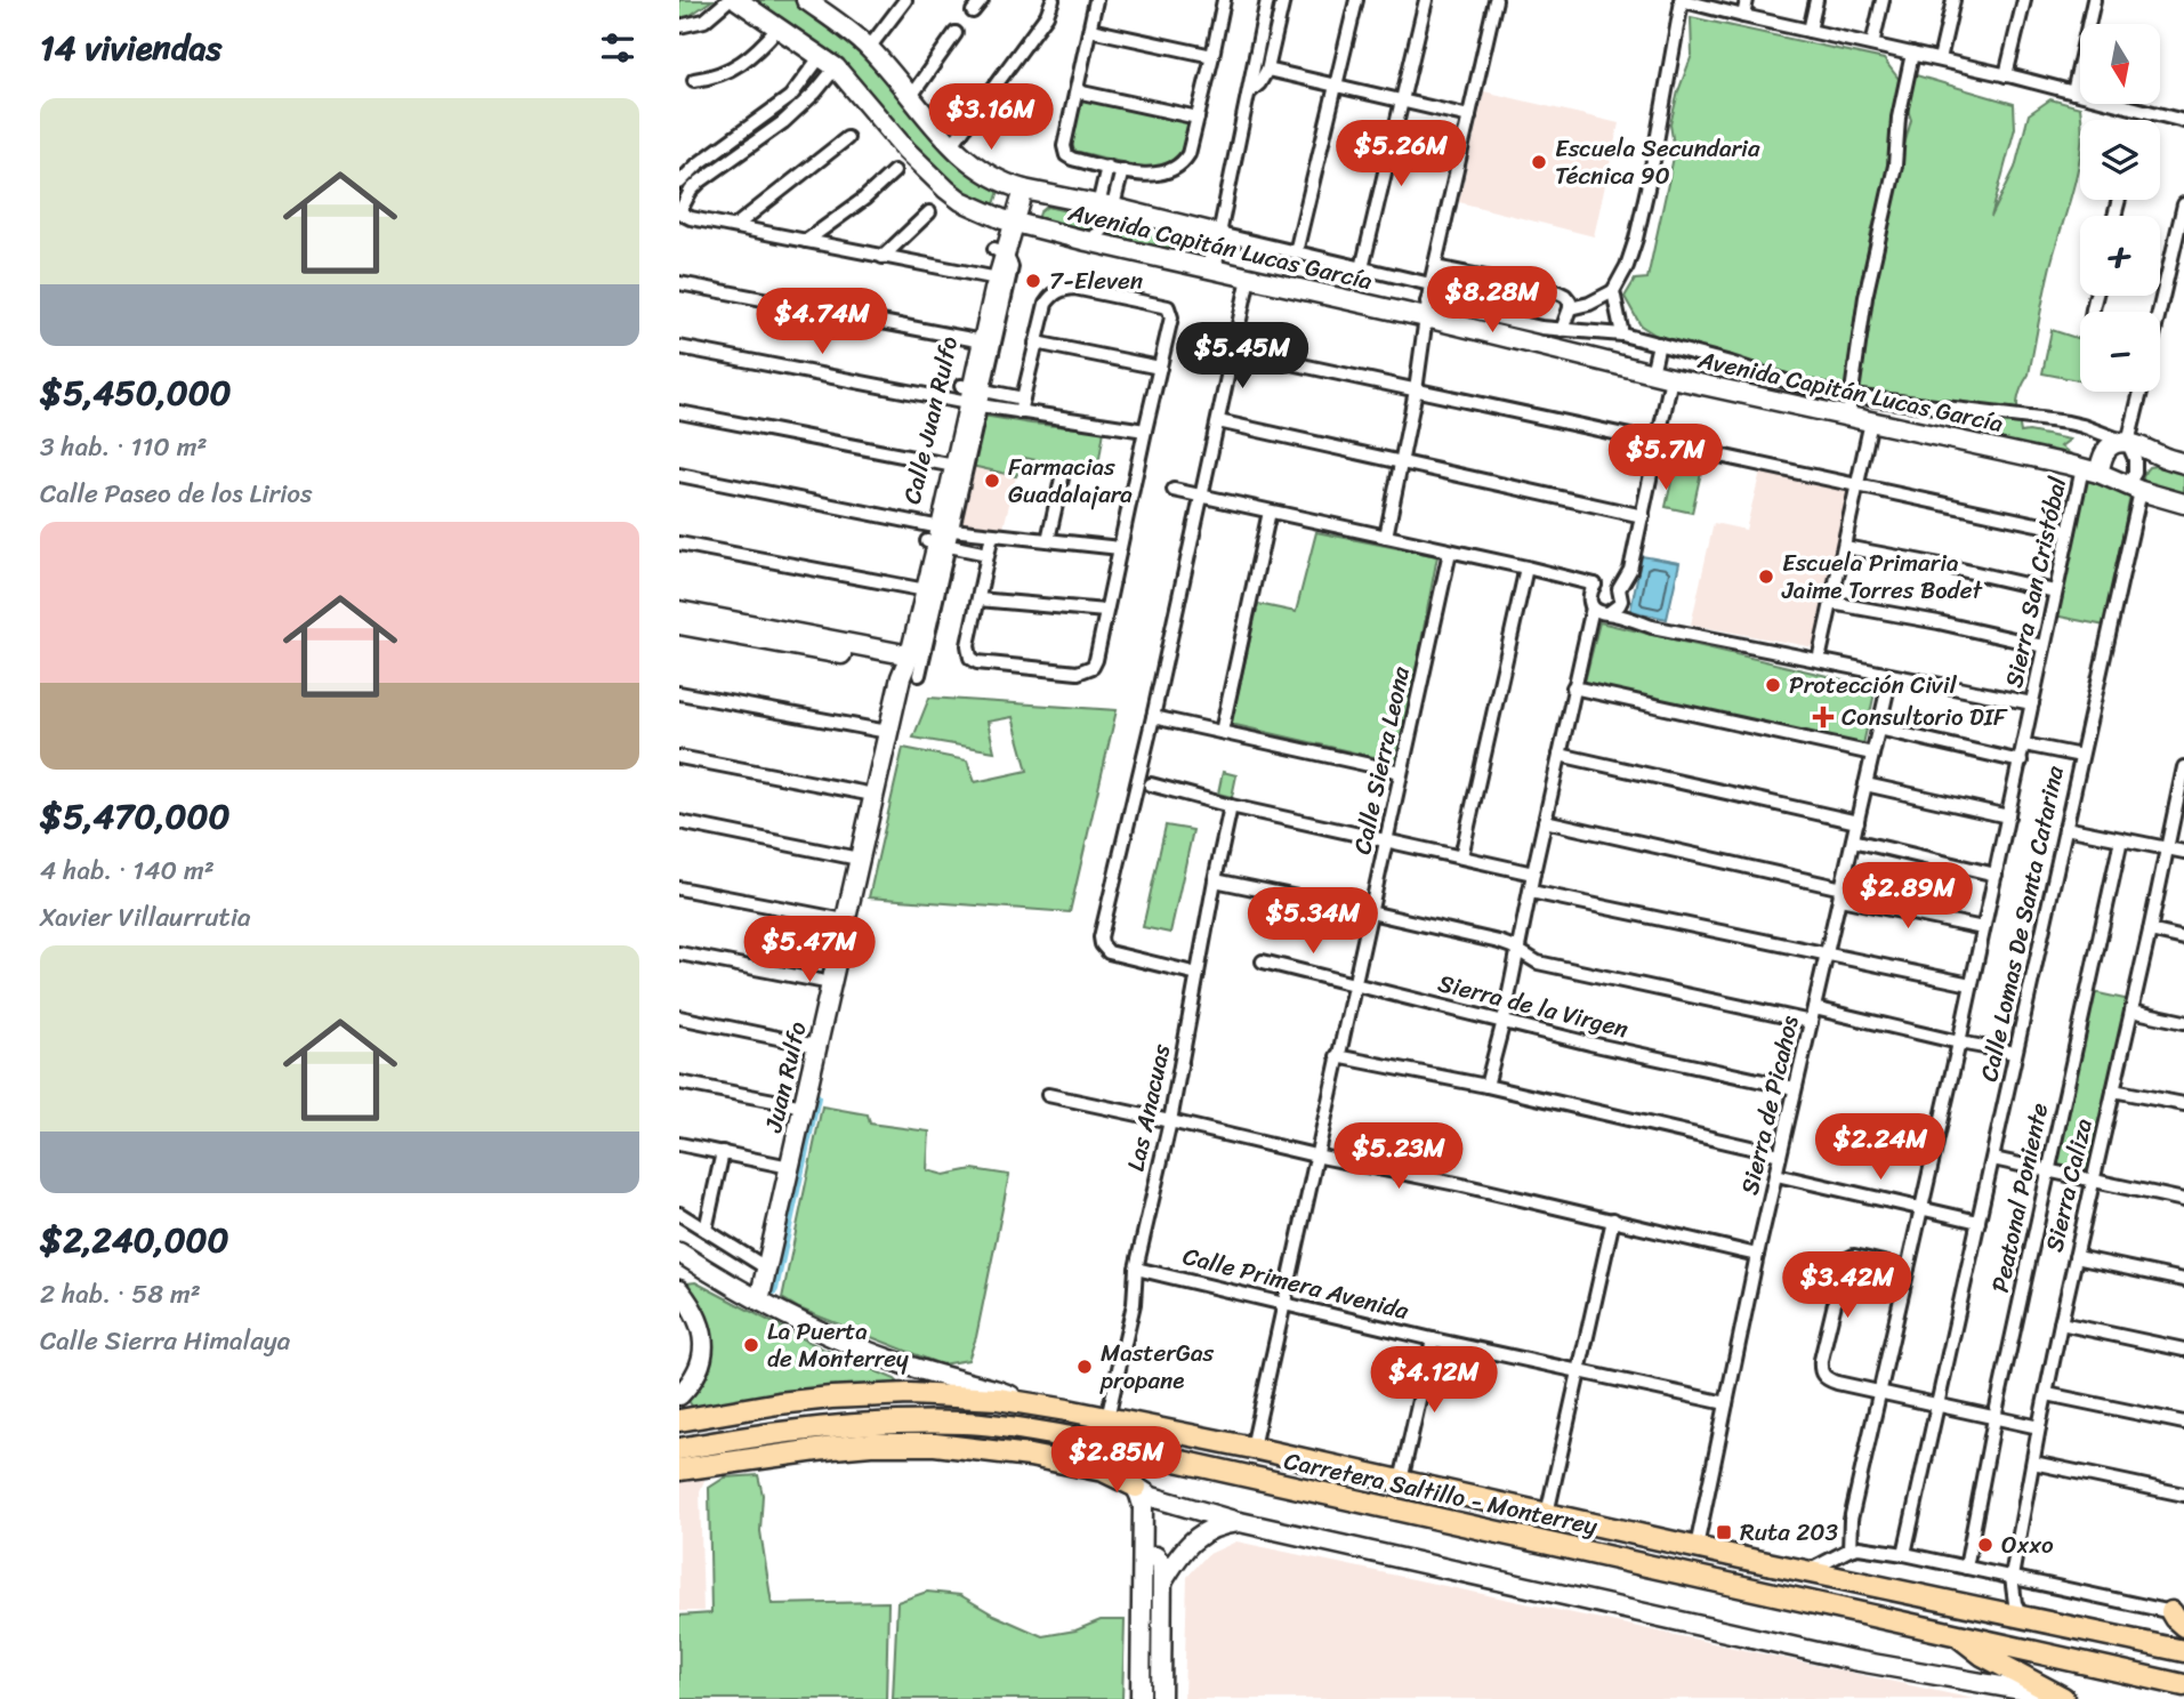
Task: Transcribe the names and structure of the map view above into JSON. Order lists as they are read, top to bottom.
{
  "streets": {
    "main road": ["Carretera Saltillo - Monterrey"],
    "street": [
      "Avenida Capitán Lucas García",
      "Calle Juan Rulfo",
      "Sierra San Cristóbal",
      "Calle Sierra Leona",
      "Calle Lomas De Santa Catarina",
      "Sierra de la Virgen",
      "Juan Rulfo",
      "Sierra de Picahos",
      "Las Anacuas",
      "Sierra Caliza",
      "Peatonal Poniente",
      "Calle Primera Avenida"
    ]
  },
  "crossings": [
    ["Avenida Capitán Lucas García", "Calle Juan Rulfo"],
    ["Avenida Capitán Lucas García", "Sierra San Cristóbal"],
    ["Avenida Capitán Lucas García", "Calle Lomas De Santa Catarina"],
    ["Calle Juan Rulfo", "Juan Rulfo"],
    ["Calle Sierra Leona", "Sierra de la Virgen"],
    ["Calle Sierra Leona", "Calle Primera Avenida"],
    ["Calle Sierra Leona", "Carretera Saltillo - Monterrey"],
    ["Sierra de la Virgen", "Sierra de Picahos"],
    ["Sierra de Picahos", "Calle Primera Avenida"],
    ["Sierra de Picahos", "Carretera Saltillo - Monterrey"],
    ["Las Anacuas", "Calle Primera Avenida"],
    ["Las Anacuas", "Carretera Saltillo - Monterrey"],
    ["Sierra Caliza", "Carretera Saltillo - Monterrey"]
  ],
  "places": {
    "other": [
      "Escuela Secundaria Técnica 90",
      "7-Eleven",
      "Farmacias Guadalajara",
      "Escuela Primaria Jaime Torres Bodet",
      "Protección Civil",
      "La Puerta de Monterrey",
      "MasterGas propane",
      "Oxxo"
    ],
    "health": ["Consultorio DIF"],
    "transit": ["Ruta 203"]
  },
  "north": "bottom",
  "page": {
    "heading": "14 viviendas",
    "map_buttons": ["+", "−"],
    "price": [
      "$3.16M",
      "$5.26M",
      "$8.28M",
      "$4.74M",
      "$5.45M",
      "$5.7M",
      "$2.89M",
      "$5.34M",
      "$5.47M",
      "$2.24M",
      "$5.23M",
      "$3.42M",
      "$4.12M",
      "$2.85M"
    ],
    "list": [
      {
        "name": "$5,450,000",
        "note": "3 hab. · 110 m² · Calle Paseo de los Lirios"
      },
      {
        "name": "$5,470,000",
        "note": "4 hab. · 140 m² · Xavier Villaurrutia"
      },
      {
        "name": "$2,240,000",
        "note": "2 hab. · 58 m² · Calle Sierra Himalaya"
      }
    ]
  }
}
